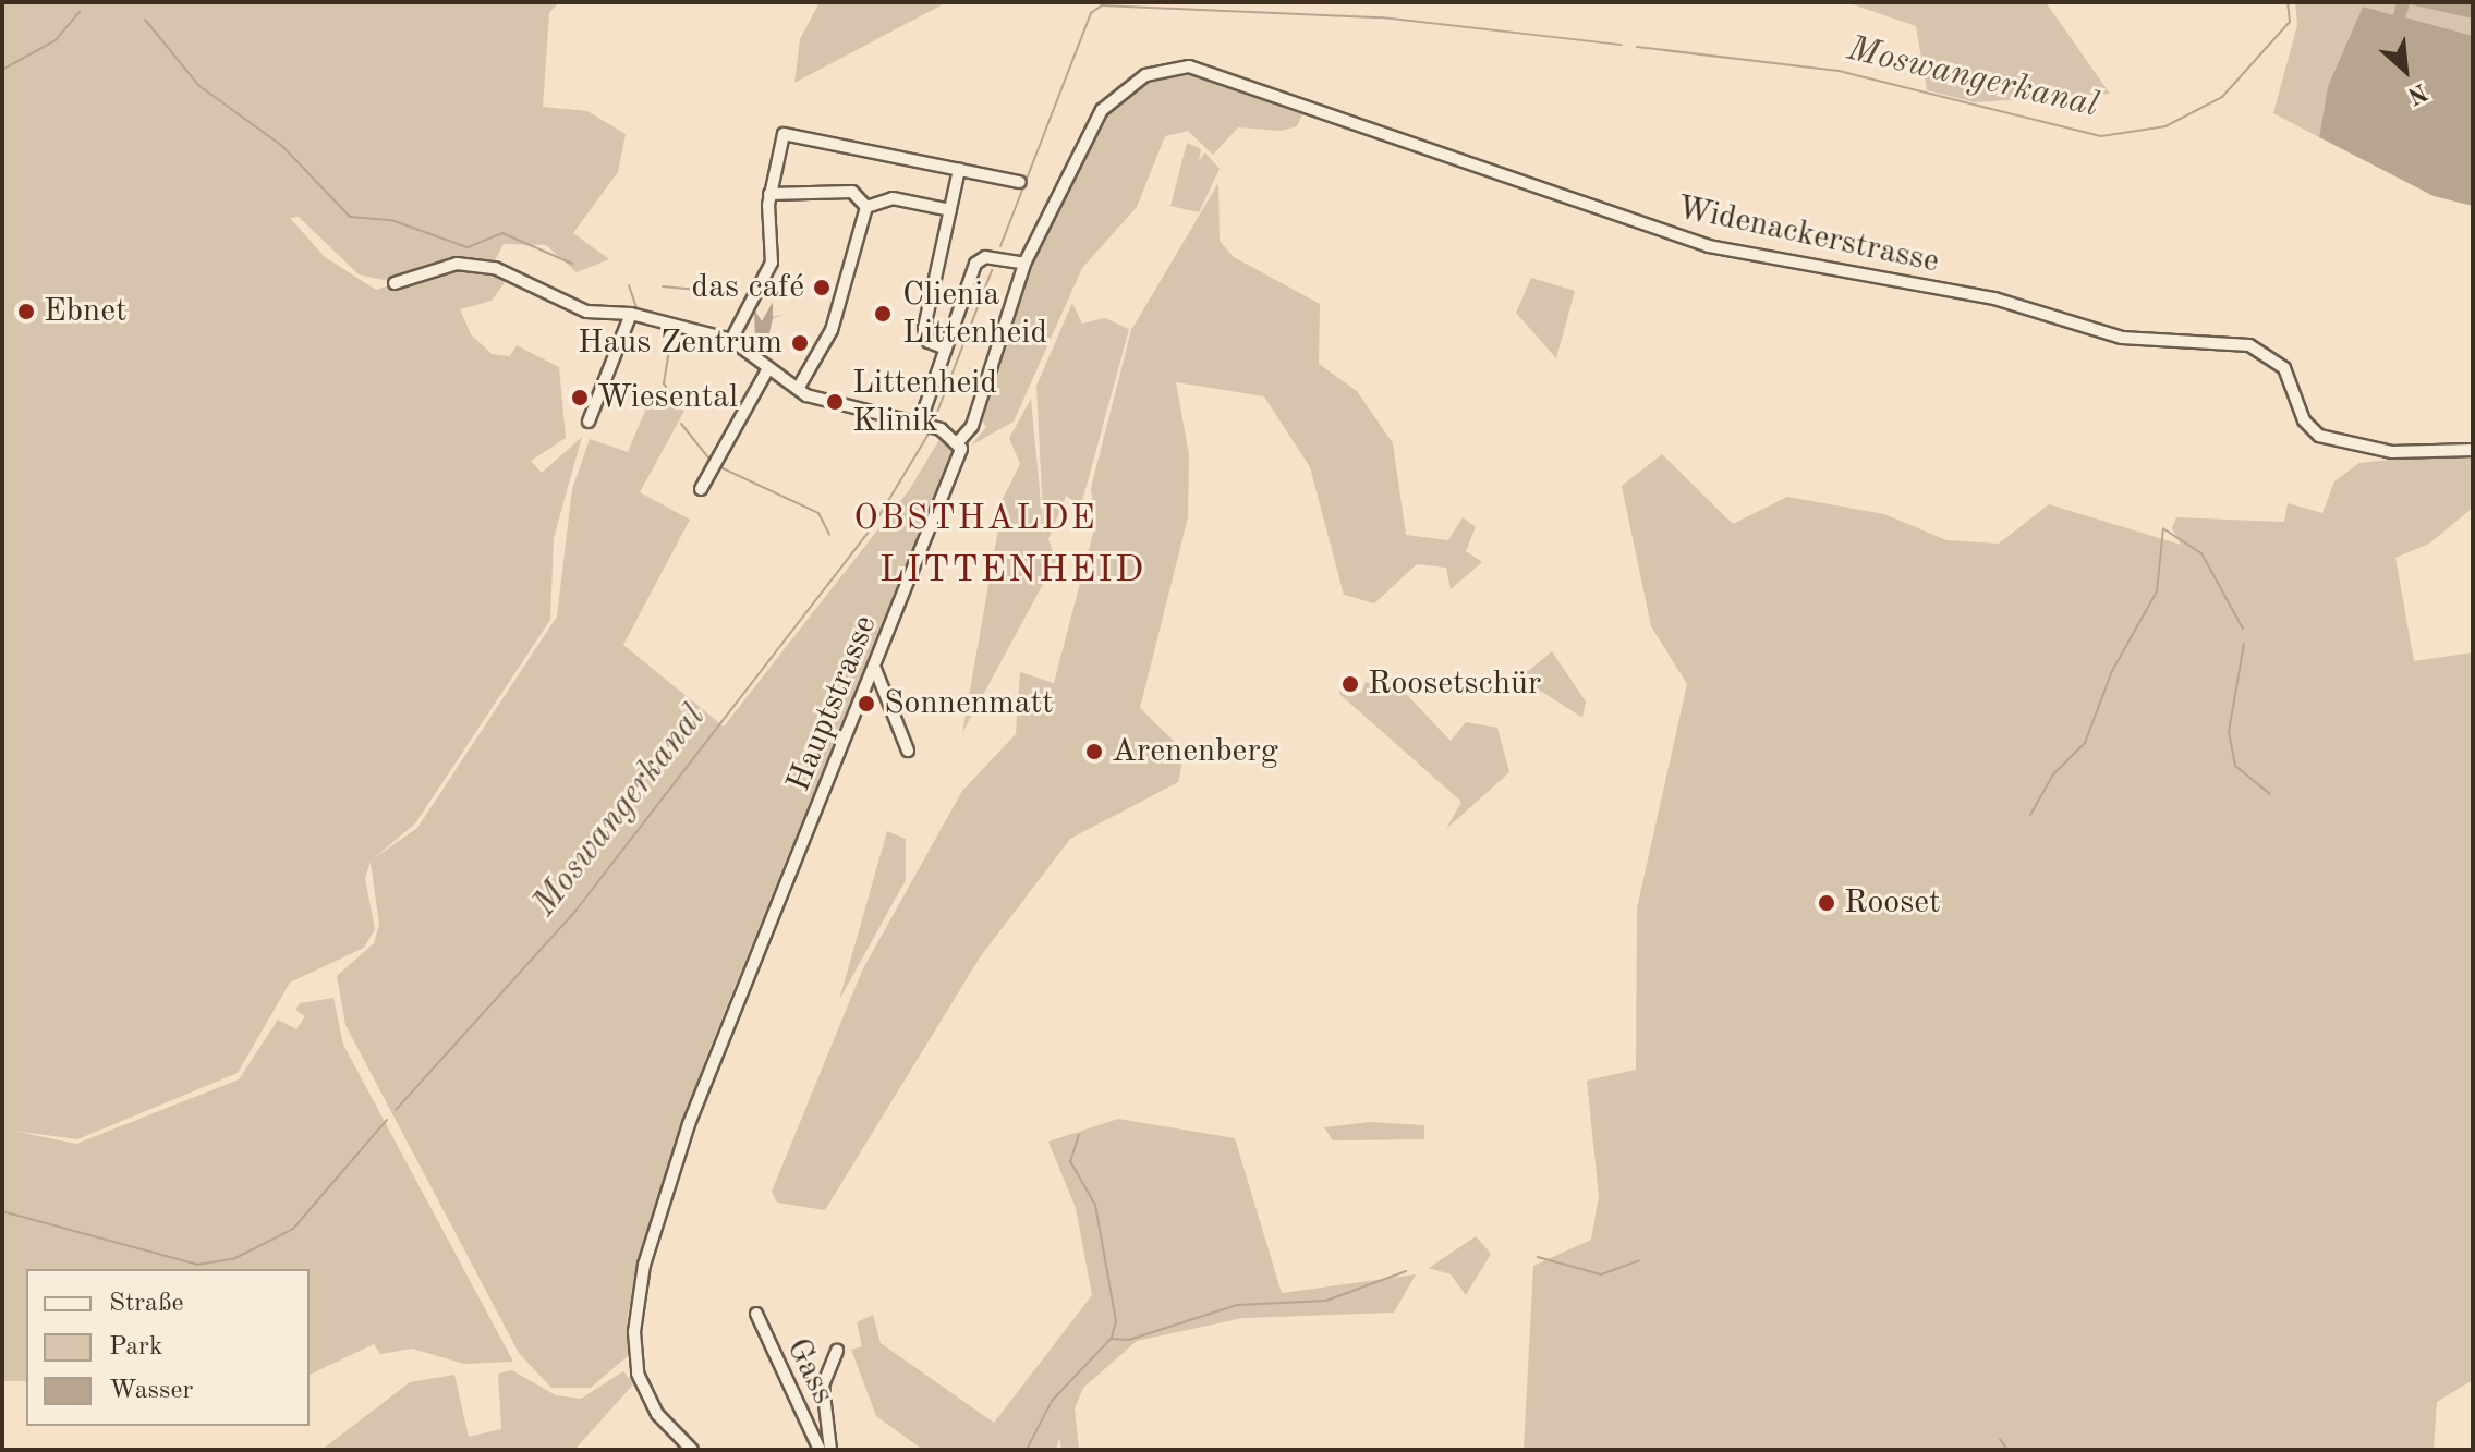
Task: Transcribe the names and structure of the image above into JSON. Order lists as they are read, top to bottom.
{
  "streets": {
    "street": ["Widenackerstrasse", "Hauptstrasse", "Gass"]
  },
  "crossings": [
    ["Widenackerstrasse", "Hauptstrasse"]
  ],
  "districts": ["OBSTHALDE", "LITTENHEID"],
  "water": ["Moswangerkanal"],
  "places": [
    "das café",
    "Ebnet",
    "Clienia Littenheid",
    "Haus Zentrum",
    "Wiesental",
    "Littenheid Klinik",
    "Roosetschür",
    "Sonnenmatt",
    "Arenenberg",
    "Rooset"
  ],
  "legend": ["Straße", "Park", "Wasser"],
  "north": "bottom right"
}
